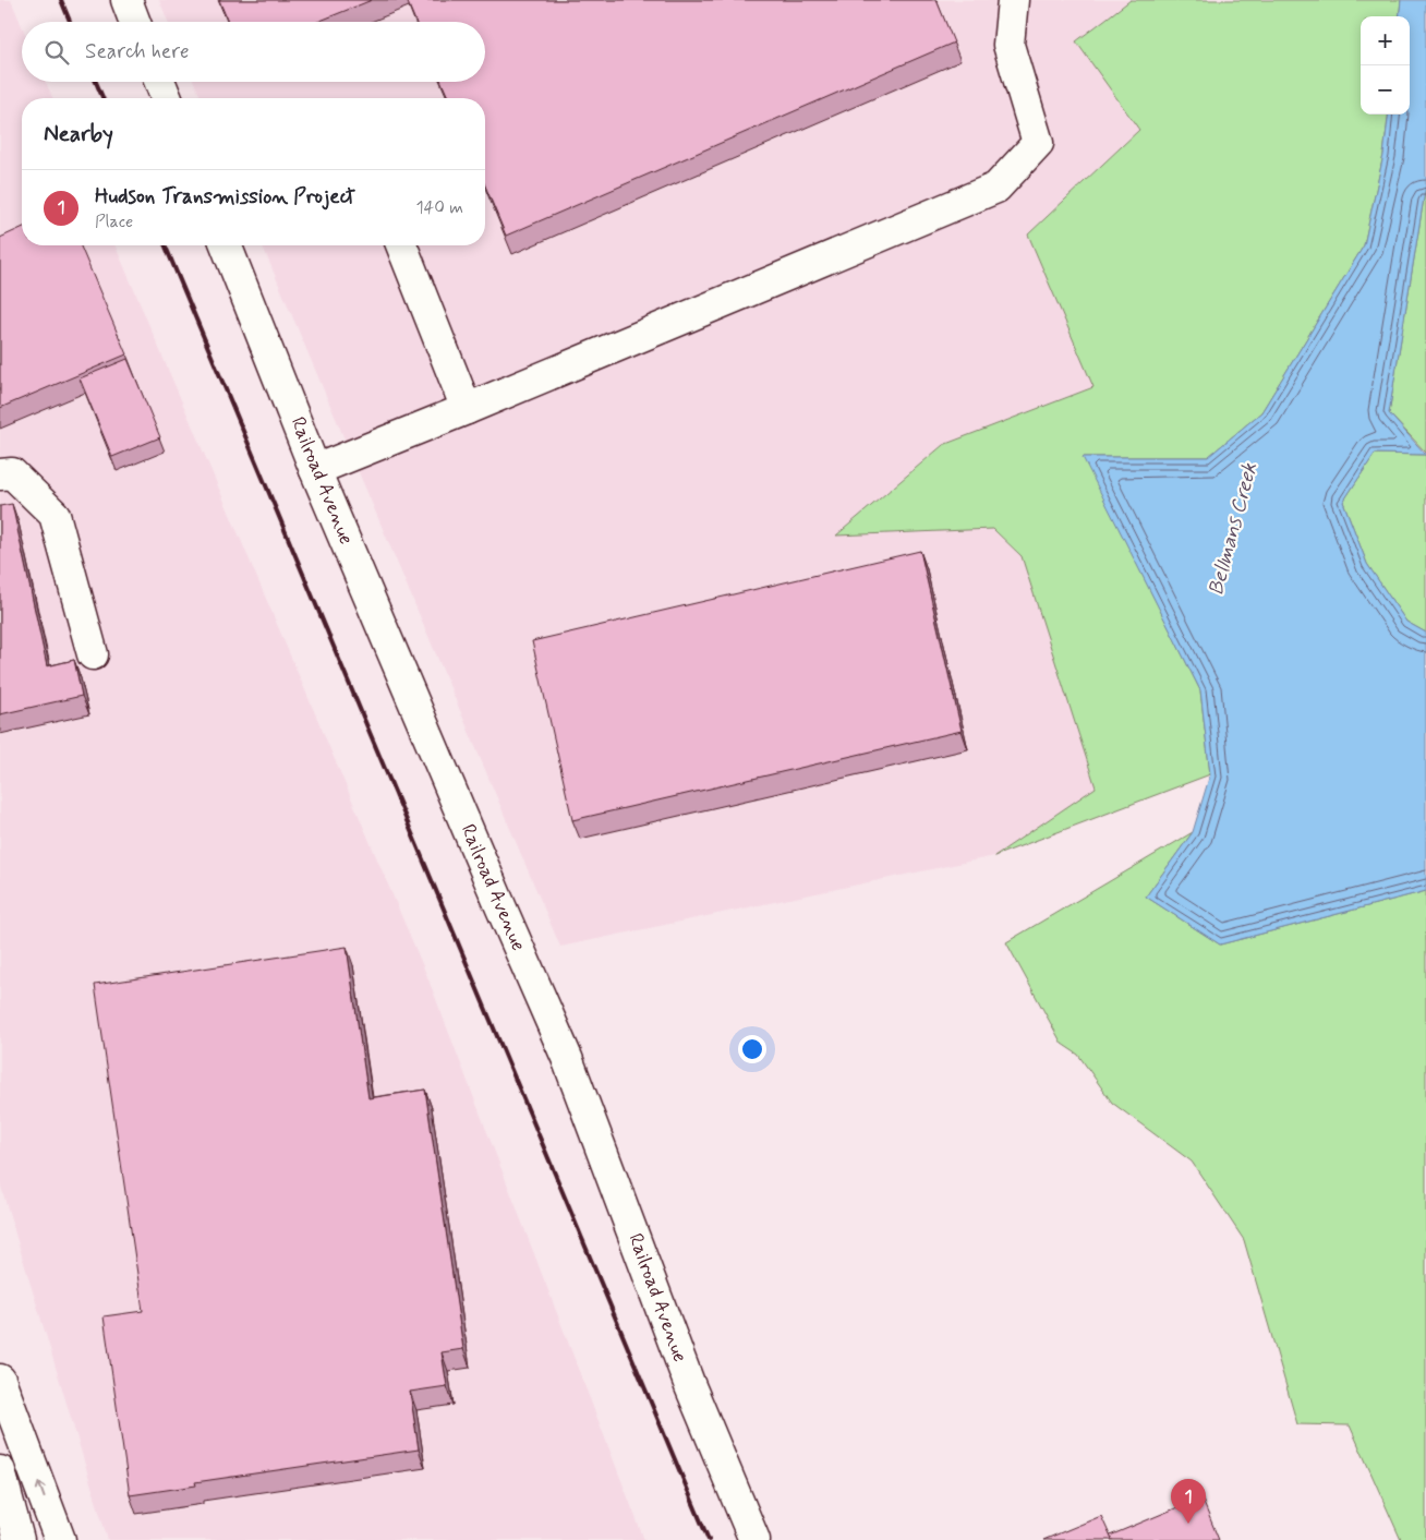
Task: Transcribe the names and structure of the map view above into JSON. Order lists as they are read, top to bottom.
{
  "streets": {
    "street": ["Railroad Avenue"]
  },
  "water": ["Bellmans Creek"],
  "page": {
    "map_buttons": ["+", "−"],
    "search": "Search here",
    "heading": "Nearby",
    "list": [
      {
        "mark": "1",
        "name": "Hudson Transmission Project",
        "note": "Place",
        "value": "140 m"
      }
    ],
    "pins": "1"
  }
}
